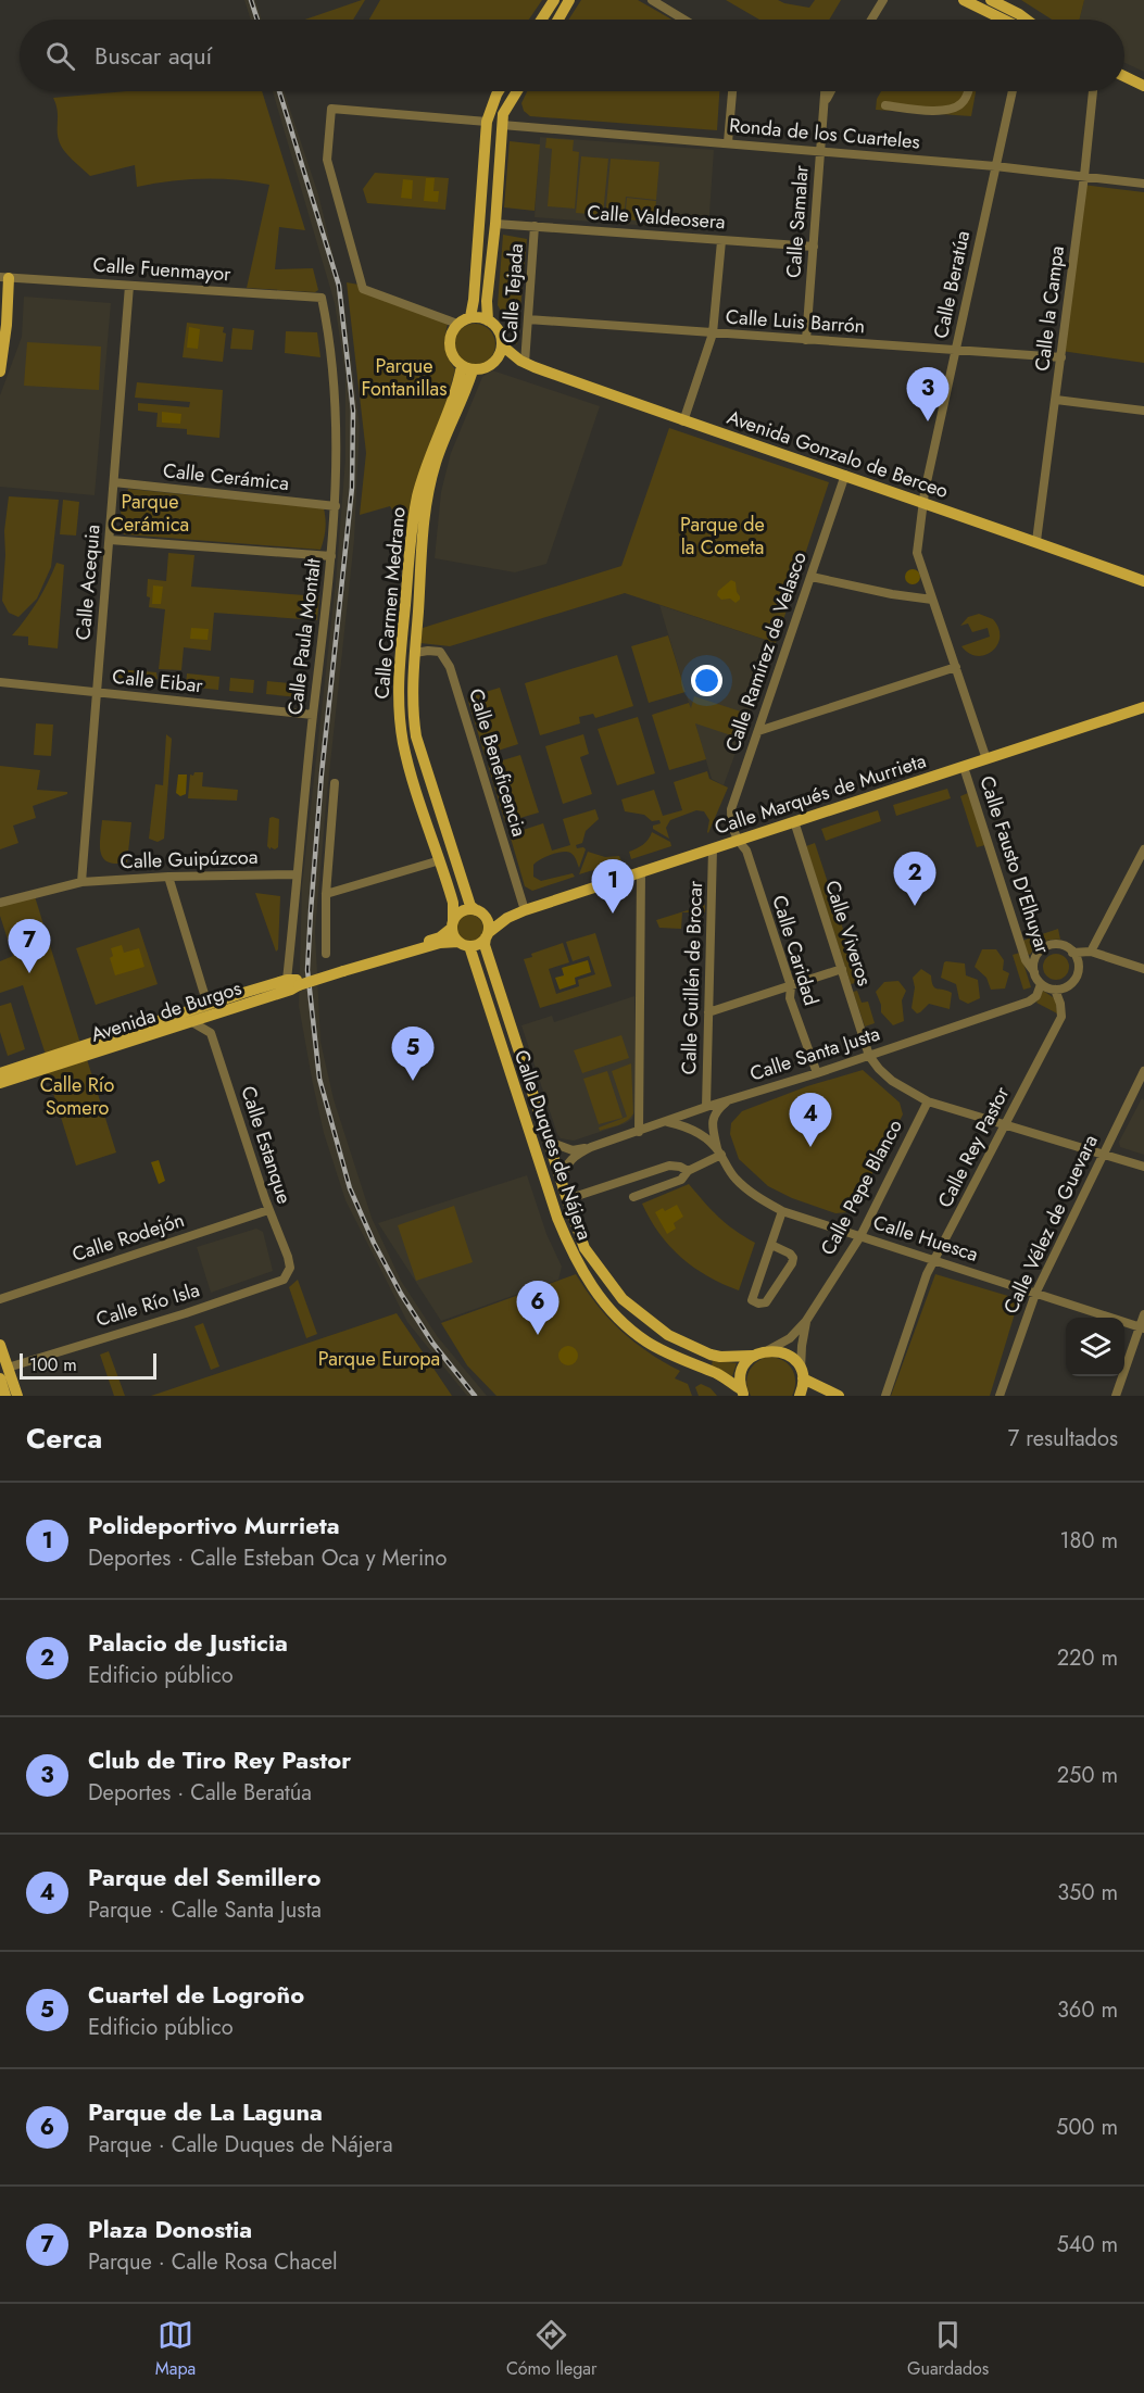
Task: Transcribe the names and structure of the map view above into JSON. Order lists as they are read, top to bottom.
{
  "streets": {
    "main road": [
      "Avenida Gonzalo de Berceo",
      "Calle Carmen Medrano",
      "Calle Marqués de Murrieta",
      "Avenida de Burgos",
      "Calle Duques de Nájera"
    ],
    "street": [
      "Ronda de los Cuarteles",
      "Calle Valdeosera",
      "Calle Samalar",
      "Calle Fuenmayor",
      "Calle Beratúa",
      "Calle Tejada",
      "Calle la Campa",
      "Calle Luis Barrón",
      "Calle Cerámica",
      "Calle Acequia",
      "Calle Paula Montalt",
      "Calle Ramírez de Velasco",
      "Calle Eibar",
      "Calle Beneficencia",
      "Calle Guipúzcoa",
      "Calle Fausto D'Elhuyar",
      "Calle Viveros",
      "Calle Caridad",
      "Calle Guillén de Brocar",
      "Calle Santa Justa",
      "Calle Estanque",
      "Calle Rey Pastor",
      "Calle Pepe Blanco",
      "Calle Vélez de Guevara",
      "Calle Rodejón",
      "Calle Huesca",
      "Calle Río Isla"
    ]
  },
  "crossings": [
    ["Ronda de los Cuarteles", "Calle Samalar"],
    ["Ronda de los Cuarteles", "Calle Beratúa"],
    ["Ronda de los Cuarteles", "Calle la Campa"],
    ["Calle Valdeosera", "Calle Samalar"],
    ["Calle Valdeosera", "Calle Tejada"],
    ["Calle Samalar", "Calle Luis Barrón"],
    ["Calle Fuenmayor", "Calle Acequia"],
    ["Calle Fuenmayor", "Calle Paula Montalt"],
    ["Calle Beratúa", "Calle Luis Barrón"],
    ["Calle Beratúa", "Avenida Gonzalo de Berceo"],
    ["Calle Beratúa", "Calle Marqués de Murrieta"],
    ["Calle Tejada", "Calle Luis Barrón"],
    ["Calle Tejada", "Avenida Gonzalo de Berceo"],
    ["Calle la Campa", "Calle Luis Barrón"],
    ["Calle la Campa", "Avenida Gonzalo de Berceo"],
    ["Avenida Gonzalo de Berceo", "Calle Carmen Medrano"],
    ["Avenida Gonzalo de Berceo", "Calle Ramírez de Velasco"],
    ["Calle Cerámica", "Calle Acequia"],
    ["Calle Cerámica", "Calle Paula Montalt"],
    ["Calle Acequia", "Calle Eibar"],
    ["Calle Acequia", "Calle Guipúzcoa"],
    ["Calle Carmen Medrano", "Calle Beneficencia"],
    ["Calle Carmen Medrano", "Calle Marqués de Murrieta"],
    ["Calle Carmen Medrano", "Calle Duques de Nájera"],
    ["Calle Paula Montalt", "Calle Eibar"],
    ["Calle Paula Montalt", "Calle Guipúzcoa"],
    ["Calle Paula Montalt", "Avenida de Burgos"],
    ["Calle Ramírez de Velasco", "Calle Marqués de Murrieta"],
    ["Calle Ramírez de Velasco", "Calle Caridad"],
    ["Calle Beneficencia", "Calle Marqués de Murrieta"],
    ["Calle Marqués de Murrieta", "Calle Fausto D'Elhuyar"],
    ["Calle Marqués de Murrieta", "Calle Viveros"],
    ["Calle Marqués de Murrieta", "Calle Caridad"],
    ["Calle Marqués de Murrieta", "Calle Guillén de Brocar"],
    ["Calle Marqués de Murrieta", "Calle Duques de Nájera"],
    ["Calle Fausto D'Elhuyar", "Calle Santa Justa"],
    ["Calle Fausto D'Elhuyar", "Calle Rey Pastor"],
    ["Calle Viveros", "Calle Santa Justa"],
    ["Calle Caridad", "Calle Santa Justa"],
    ["Calle Guillén de Brocar", "Calle Santa Justa"],
    ["Calle Santa Justa", "Calle Duques de Nájera"],
    ["Calle Santa Justa", "Calle Rey Pastor"],
    ["Calle Santa Justa", "Calle Huesca"],
    ["Calle Estanque", "Calle Rodejón"],
    ["Calle Estanque", "Calle Río Isla"],
    ["Calle Duques de Nájera", "Calle Pepe Blanco"],
    ["Calle Rey Pastor", "Calle Huesca"],
    ["Calle Pepe Blanco", "Calle Huesca"],
    ["Calle Vélez de Guevara", "Calle Huesca"]
  ],
  "parks": [
    "Parque Fontanillas",
    "Parque Cerámica",
    "Parque de la Cometa",
    "Calle Río Somero",
    "Parque Europa"
  ],
  "scale_bar": "100 m",
  "page": {
    "search": "Buscar aquí",
    "pins": [
      "3",
      "2",
      "1",
      "7",
      "5",
      "4",
      "6"
    ],
    "scale": "100 m",
    "heading": ["Cerca", "7 resultados"],
    "list": [
      {
        "mark": "1",
        "name": "Polideportivo Murrieta",
        "note": "Deportes · Calle Esteban Oca y Merino",
        "value": "180 m"
      },
      {
        "mark": "2",
        "name": "Palacio de Justicia",
        "note": "Edificio público",
        "value": "220 m"
      },
      {
        "mark": "3",
        "name": "Club de Tiro Rey Pastor",
        "note": "Deportes · Calle Beratúa",
        "value": "250 m"
      },
      {
        "mark": "4",
        "name": "Parque del Semillero",
        "note": "Parque · Calle Santa Justa",
        "value": "350 m"
      },
      {
        "mark": "5",
        "name": "Cuartel de Logroño",
        "note": "Edificio público",
        "value": "360 m"
      },
      {
        "mark": "6",
        "name": "Parque de La Laguna",
        "note": "Parque · Calle Duques de Nájera",
        "value": "500 m"
      },
      {
        "mark": "7",
        "name": "Plaza Donostia",
        "note": "Parque · Calle Rosa Chacel",
        "value": "540 m"
      }
    ],
    "nav": ["Mapa", "Cómo llegar", "Guardados"]
  }
}
